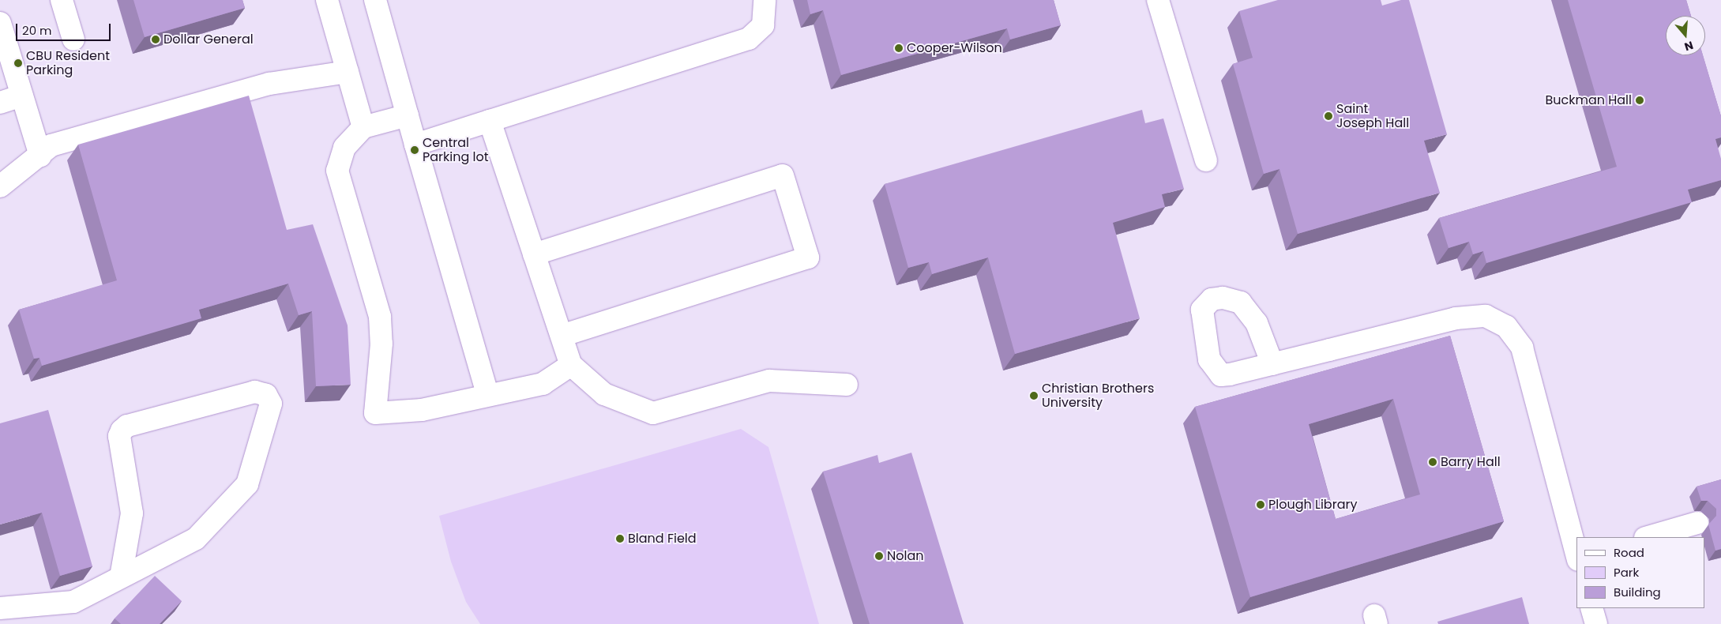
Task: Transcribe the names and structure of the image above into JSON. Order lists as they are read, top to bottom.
{
  "places": [
    "Dollar General",
    "Cooper-Wilson",
    "CBU Resident Parking",
    "Buckman Hall",
    "Saint Joseph Hall",
    "Central Parking lot",
    "Christian Brothers University",
    "Barry Hall",
    "Plough Library",
    "Bland Field",
    "Nolan"
  ],
  "legend": ["Road", "Park", "Building"],
  "scale_bar": "20 m",
  "north": "bottom"
}
